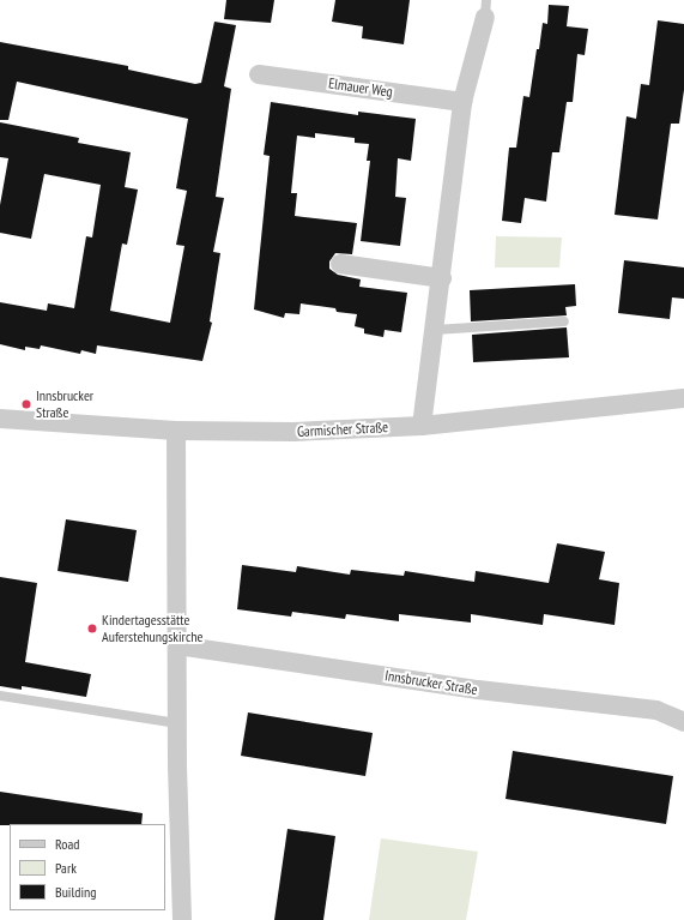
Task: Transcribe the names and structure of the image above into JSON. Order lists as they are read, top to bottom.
{
  "streets": {
    "street": ["Elmauer Weg", "Garmischer Straße", "Innsbrucker Straße"]
  },
  "places": ["Innsbrucker Straße", "Kindertagesstätte Auferstehungskirche"],
  "legend": ["Road", "Park", "Building"]
}
